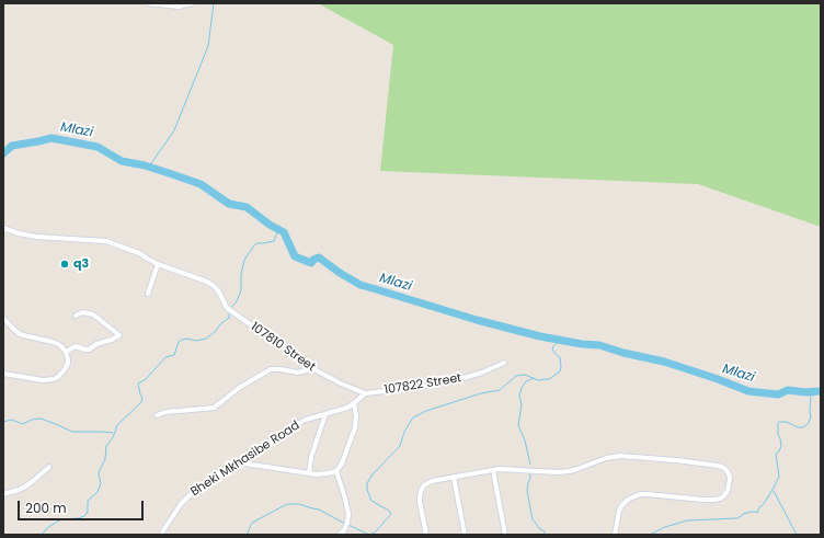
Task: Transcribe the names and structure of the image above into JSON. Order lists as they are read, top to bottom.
{
  "streets": {
    "street": ["107810 Street", "107822 Street", "Bheki Mkhasibe Road"]
  },
  "crossings": [
    ["107810 Street", "107822 Street"],
    ["107810 Street", "Bheki Mkhasibe Road"],
    ["107822 Street", "Bheki Mkhasibe Road"]
  ],
  "water": ["Mlazi"],
  "places": ["q3"],
  "scale_bar": "200 m"
}
